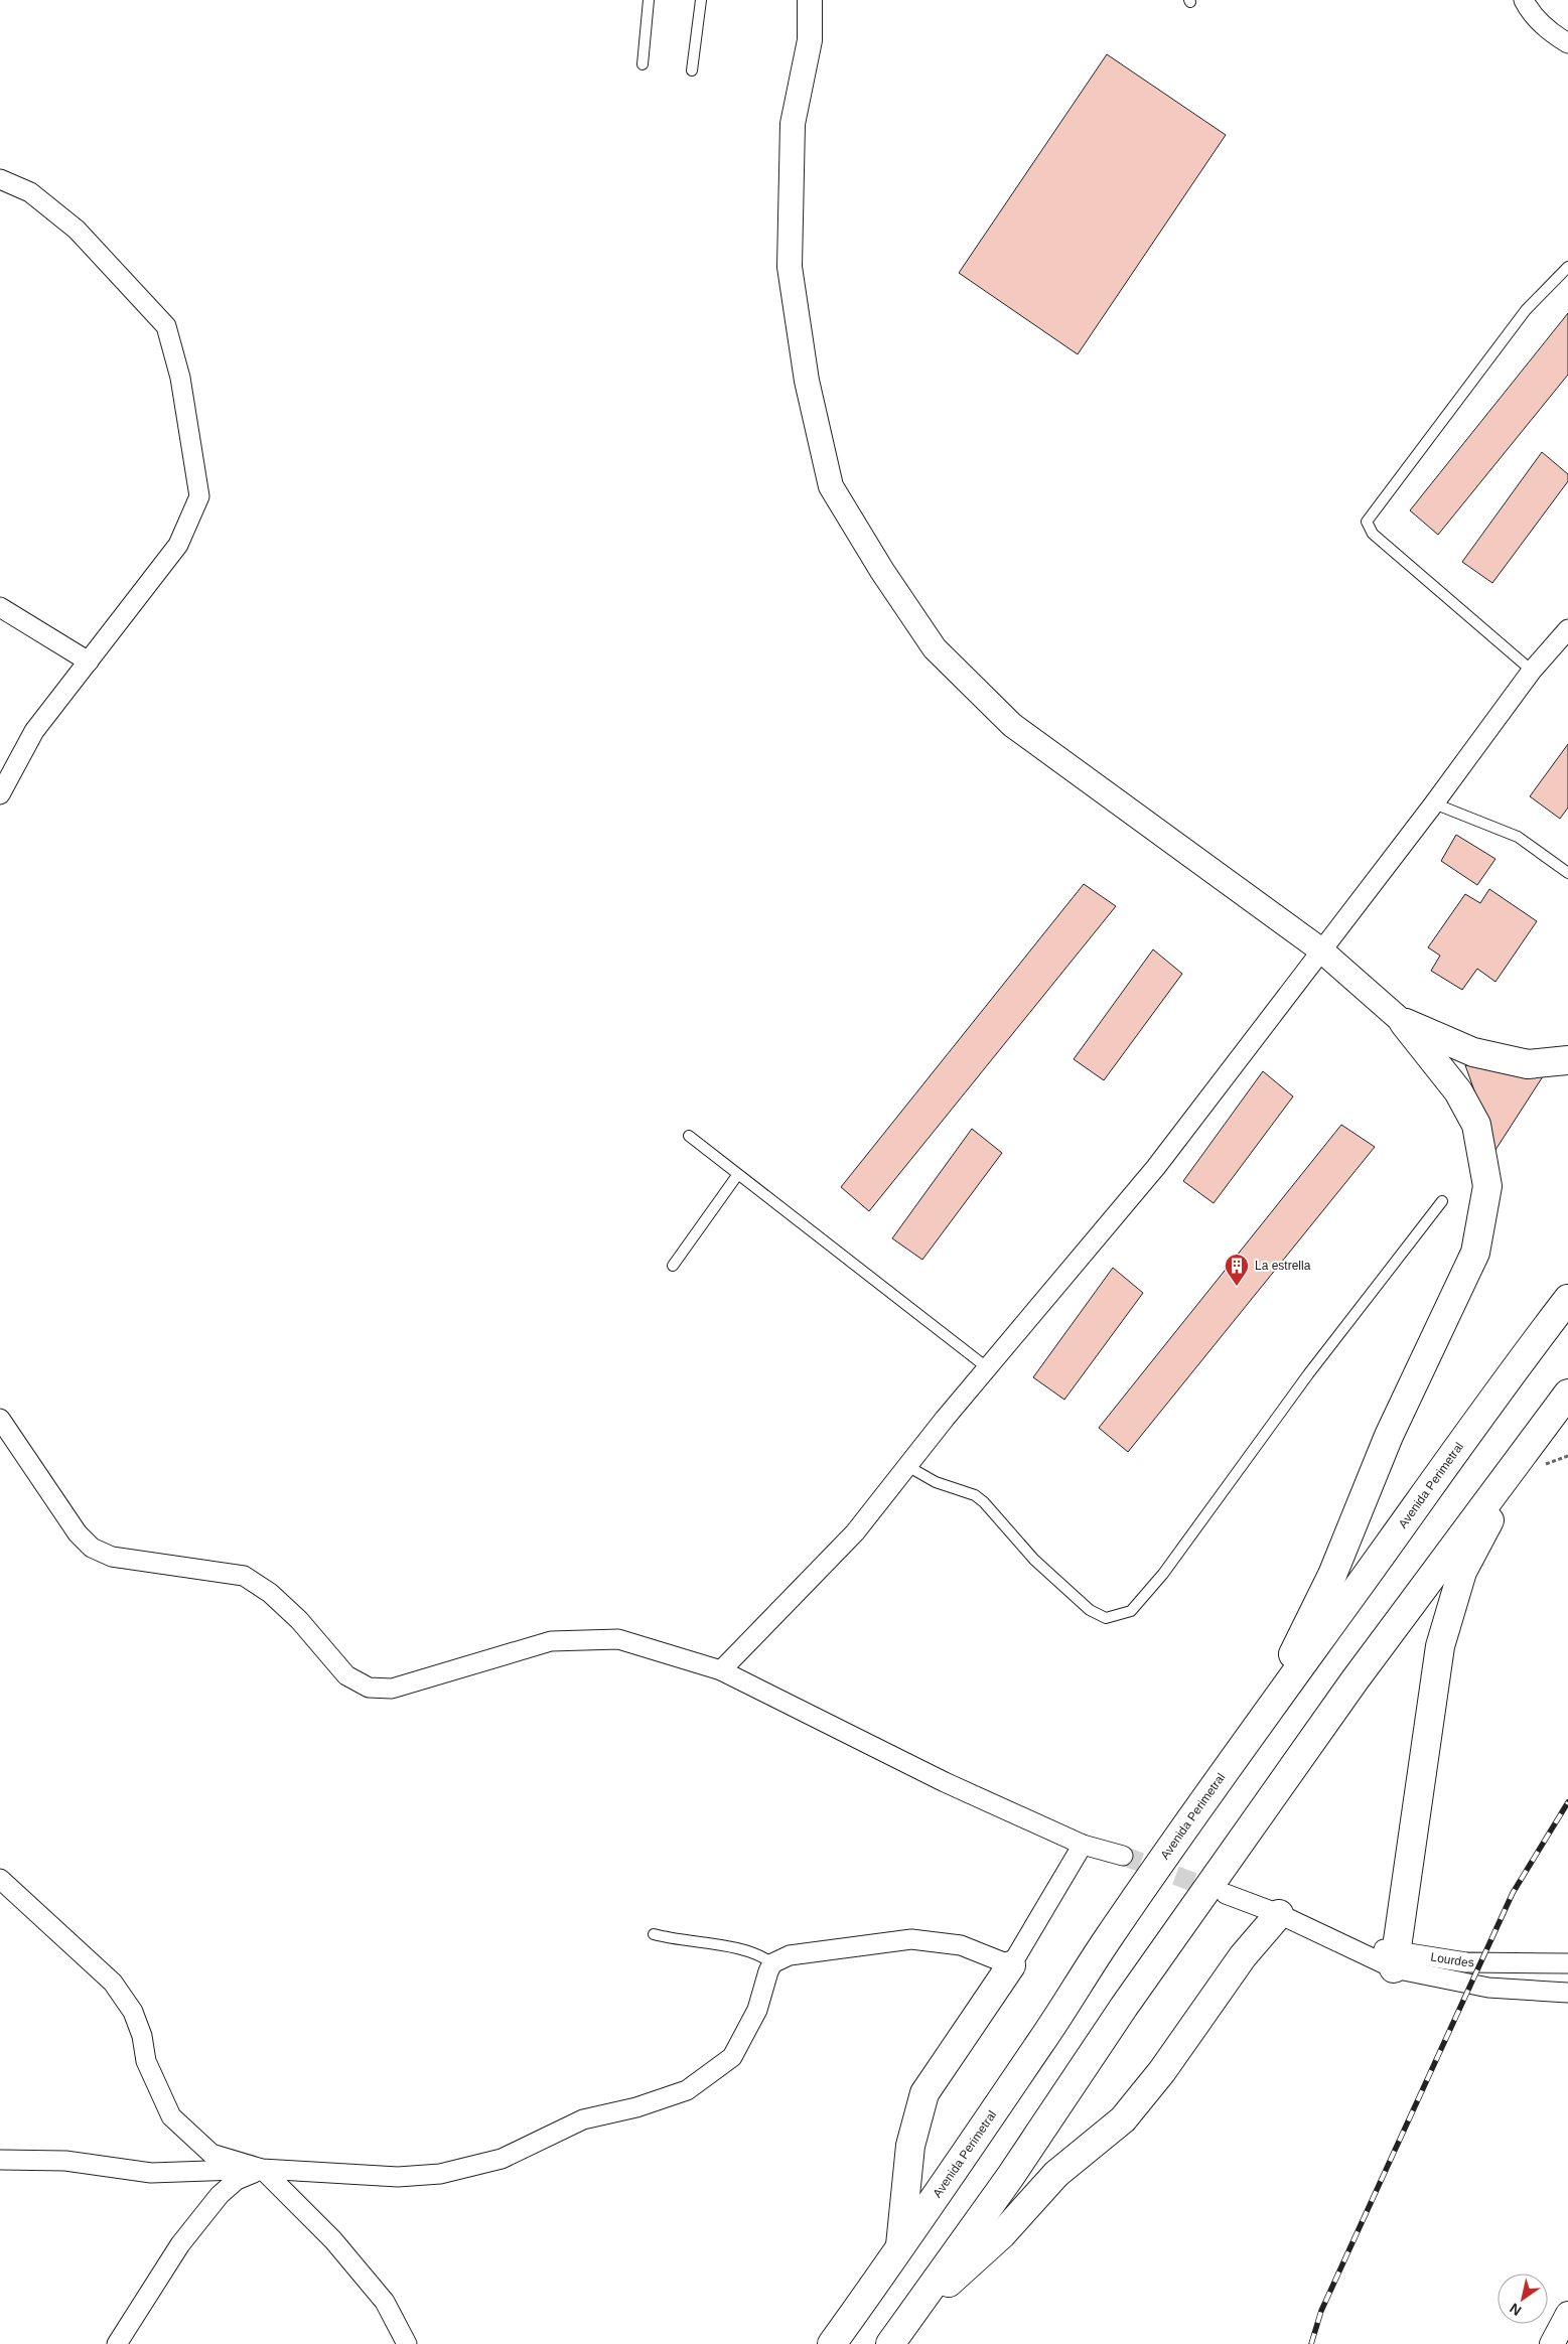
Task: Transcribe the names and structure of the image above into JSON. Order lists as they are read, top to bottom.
{
  "streets": {
    "highway": ["Avenida Perimetral"],
    "street": ["Lourdes"]
  },
  "places": {
    "building": ["La estrella"]
  },
  "north": "bottom left"
}
